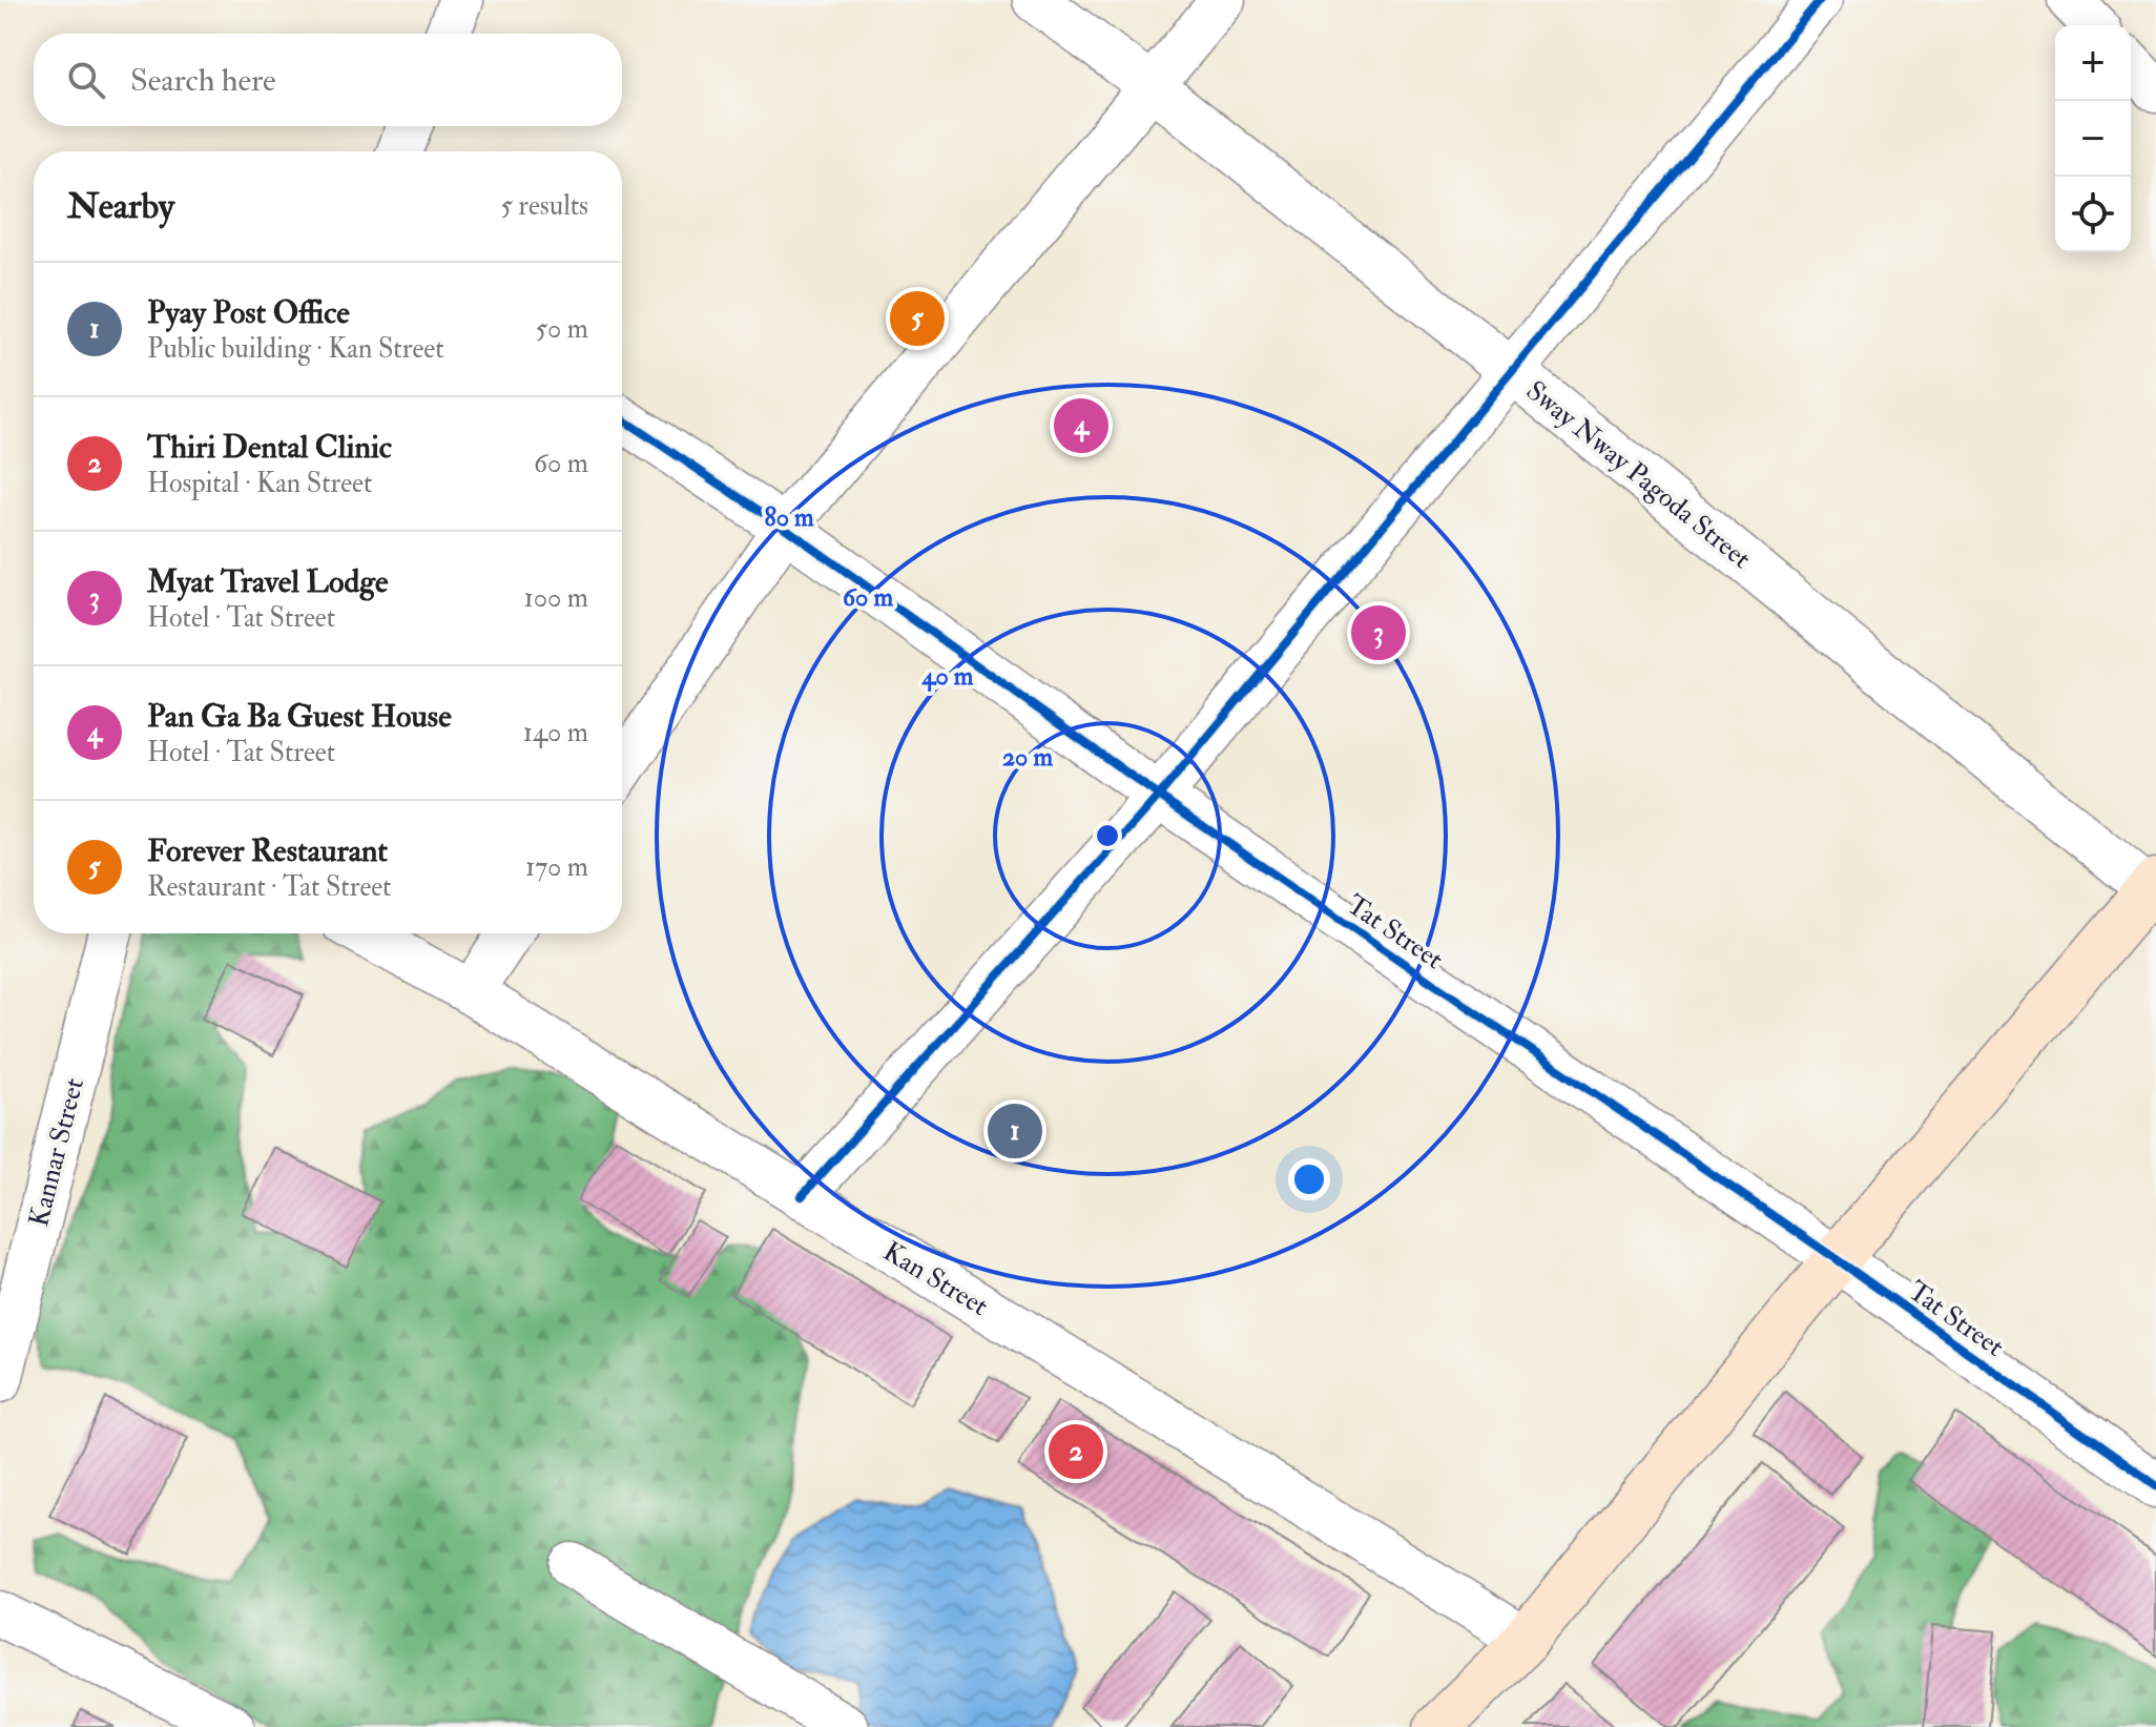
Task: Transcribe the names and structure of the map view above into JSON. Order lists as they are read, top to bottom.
{
  "streets": {
    "street": [
      "Sway Nway Pagoda Street",
      "Tat Street",
      "Kannar Street",
      "Kan Street"
    ]
  },
  "page": {
    "map_buttons": ["+", "−"],
    "search": "Search here",
    "heading": ["Nearby", "5 results"],
    "list": [
      {
        "mark": "1",
        "name": "Pyay Post Office",
        "note": "Public building · Kan Street",
        "value": "50 m"
      },
      {
        "mark": "2",
        "name": "Thiri Dental Clinic",
        "note": "Hospital · Kan Street",
        "value": "60 m"
      },
      {
        "mark": "3",
        "name": "Myat Travel Lodge",
        "note": "Hotel · Tat Street",
        "value": "100 m"
      },
      {
        "mark": "4",
        "name": "Pan Ga Ba Guest House",
        "note": "Hotel · Tat Street",
        "value": "140 m"
      },
      {
        "mark": "5",
        "name": "Forever Restaurant",
        "note": "Restaurant · Tat Street",
        "value": "170 m"
      }
    ],
    "pins": [
      "5",
      "4",
      "3",
      "1",
      "2"
    ]
  },
  "rings": [
    "80 m",
    "60 m",
    "40 m",
    "20 m"
  ]
}
